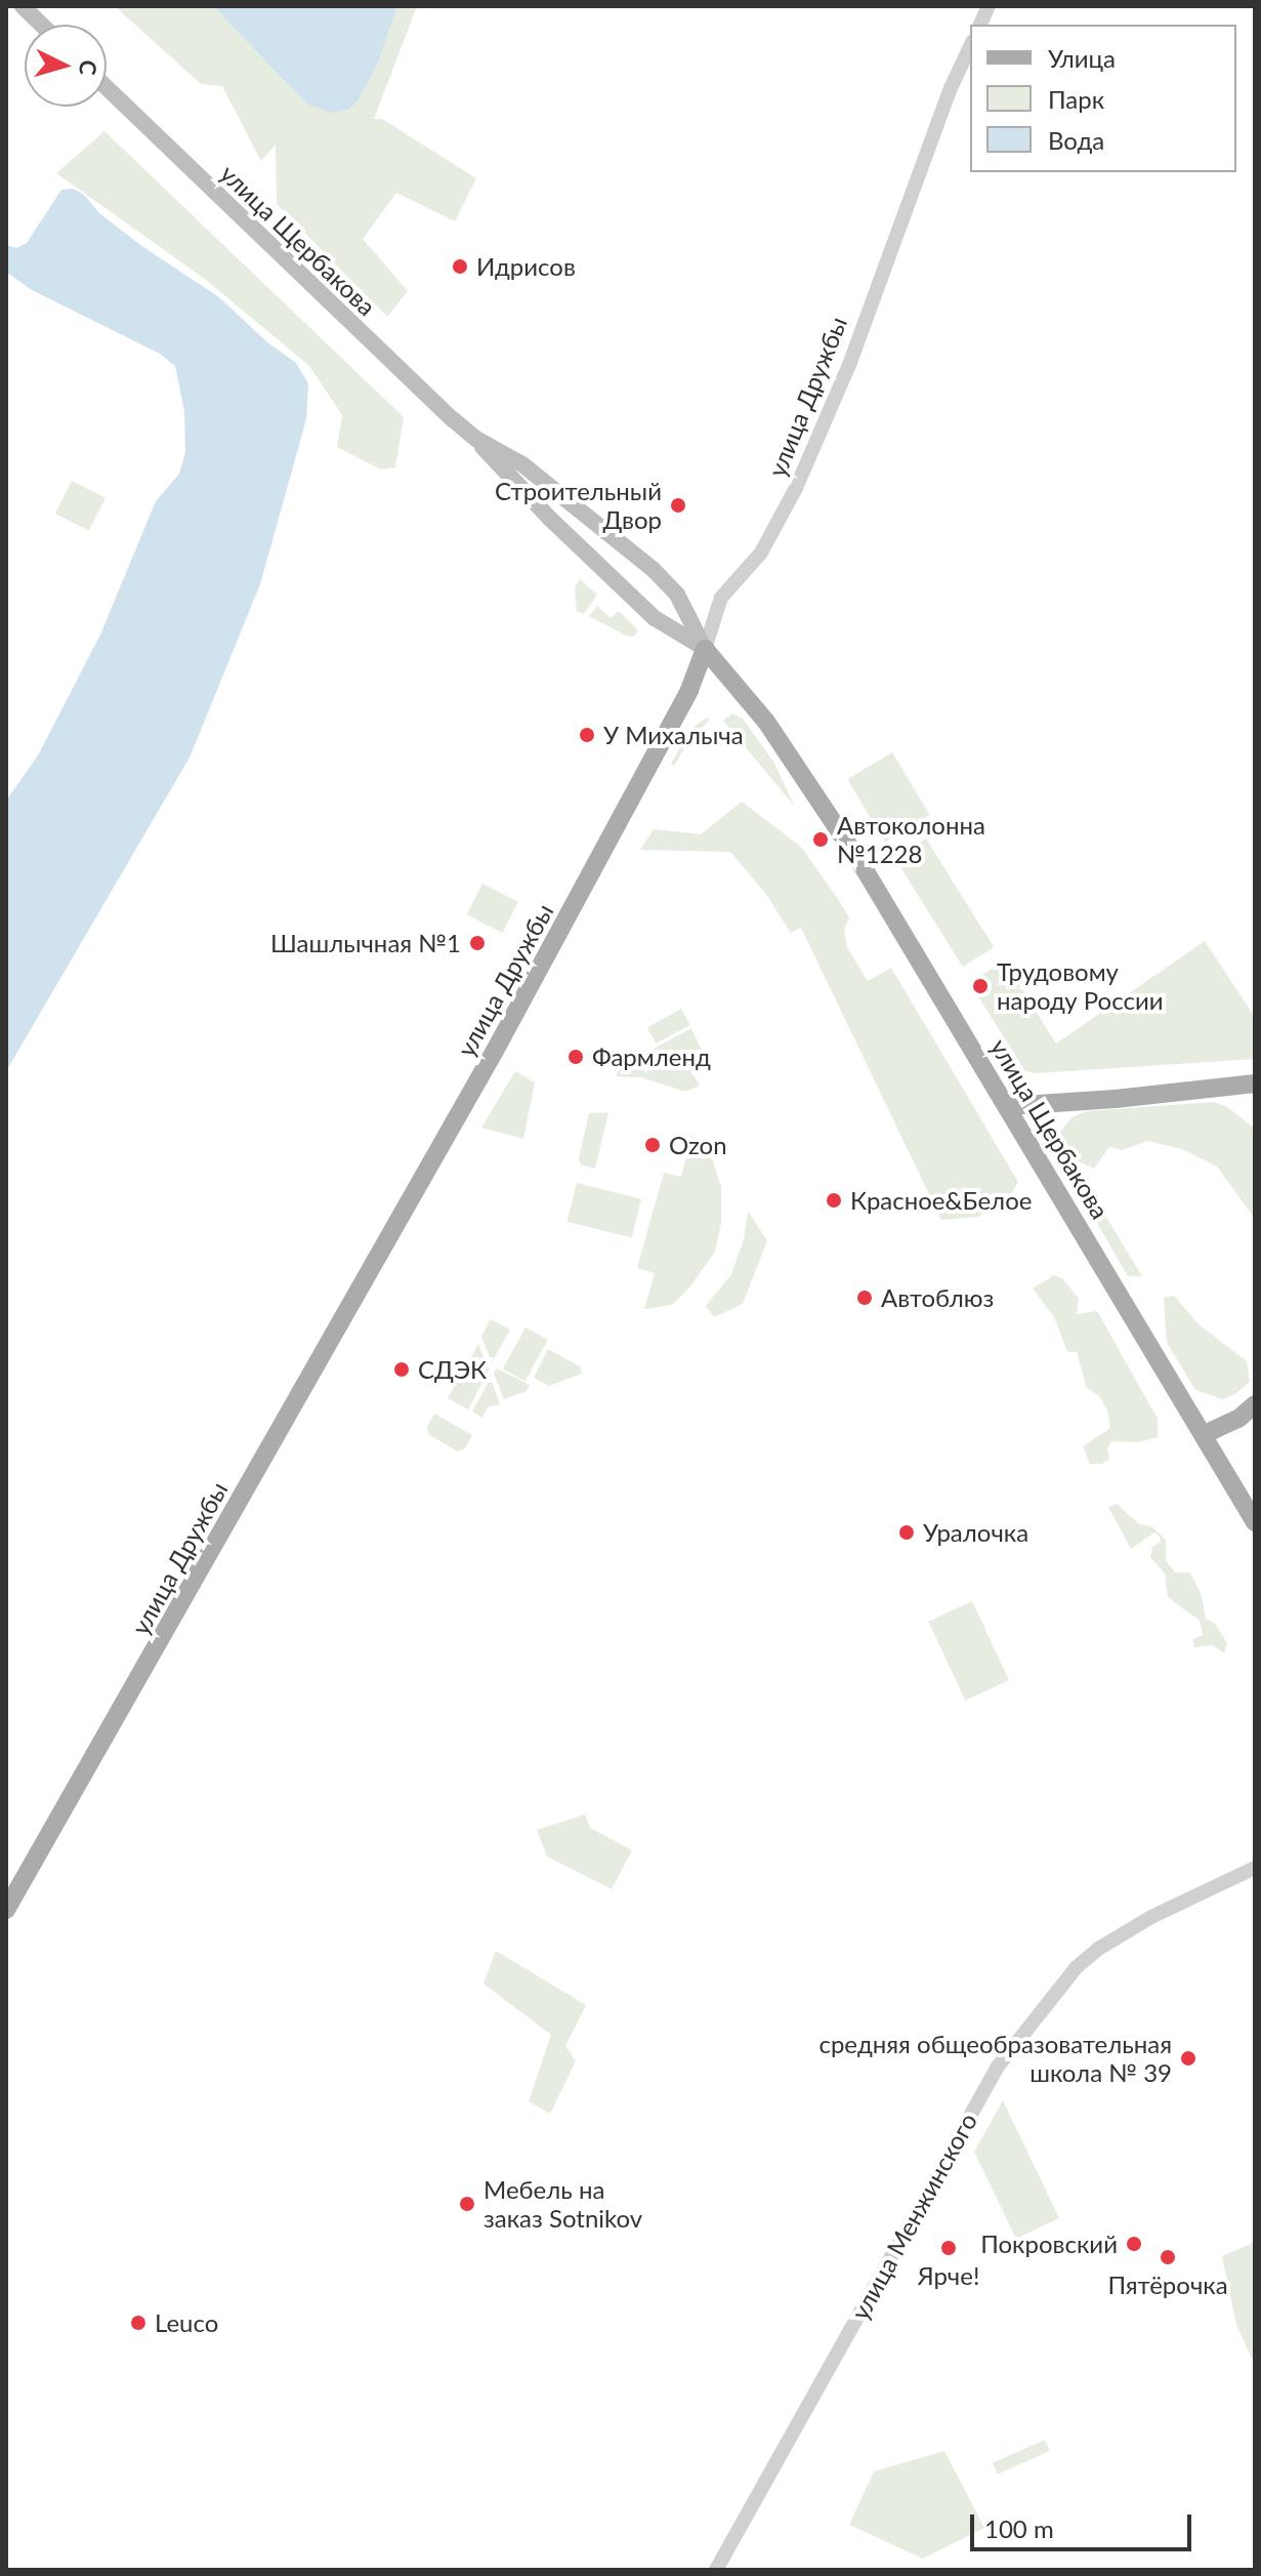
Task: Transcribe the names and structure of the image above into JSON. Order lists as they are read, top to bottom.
{
  "streets": {
    "main road": ["улица Щербакова", "улица Дружбы"],
    "street": ["улица Менжинского"]
  },
  "crossings": [
    ["улица Щербакова", "улица Дружбы"]
  ],
  "places": [
    "Идрисов",
    "Строительный Двор",
    "У Михалыча",
    "Автоколонна №1228",
    "Шашлычная №1",
    "Трудовому народу России",
    "Фармленд",
    "Ozon",
    "Красное&Белое",
    "Автоблюз",
    "СДЭК",
    "Уралочка",
    "средняя общеобразовательная школа № 39",
    "Мебель на заказ Sotnikov",
    "Покровский",
    "Ярче!",
    "Пятёрочка",
    "Leuco"
  ],
  "legend": ["Улица", "Парк", "Вода"],
  "scale_bar": "100 m",
  "north": "right"
}
